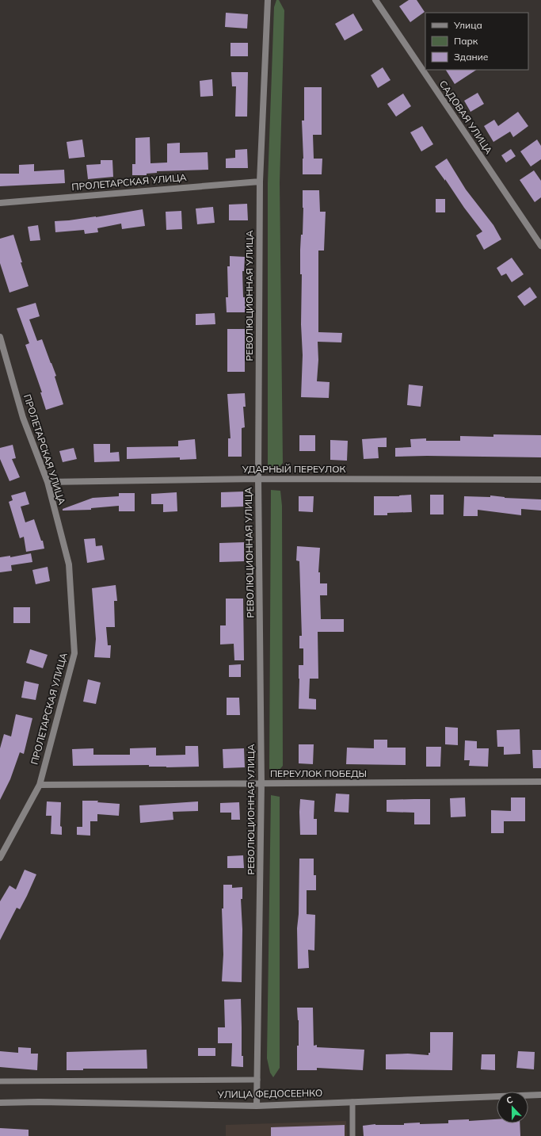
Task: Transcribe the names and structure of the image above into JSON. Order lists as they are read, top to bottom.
{
  "streets": {
    "street": [
      "САДОВАЯ УЛИЦА",
      "ПРОЛЕТАРСКАЯ УЛИЦА",
      "РЕВОЛЮЦИОННАЯ УЛИЦА",
      "УДАРНЫЙ ПЕРЕУЛОК",
      "ПЕРЕУЛОК ПОБЕДЫ",
      "УЛИЦА ФЕДОСЕЕНКО"
    ]
  },
  "crossings": [
    ["ПРОЛЕТАРСКАЯ УЛИЦА", "РЕВОЛЮЦИОННАЯ УЛИЦА"],
    ["ПРОЛЕТАРСКАЯ УЛИЦА", "УДАРНЫЙ ПЕРЕУЛОК"],
    ["ПРОЛЕТАРСКАЯ УЛИЦА", "ПЕРЕУЛОК ПОБЕДЫ"],
    ["РЕВОЛЮЦИОННАЯ УЛИЦА", "УДАРНЫЙ ПЕРЕУЛОК"],
    ["РЕВОЛЮЦИОННАЯ УЛИЦА", "ПЕРЕУЛОК ПОБЕДЫ"],
    ["РЕВОЛЮЦИОННАЯ УЛИЦА", "УЛИЦА ФЕДОСЕЕНКО"]
  ],
  "legend": ["Улица", "Парк", "Здание"],
  "north": "top"
}
